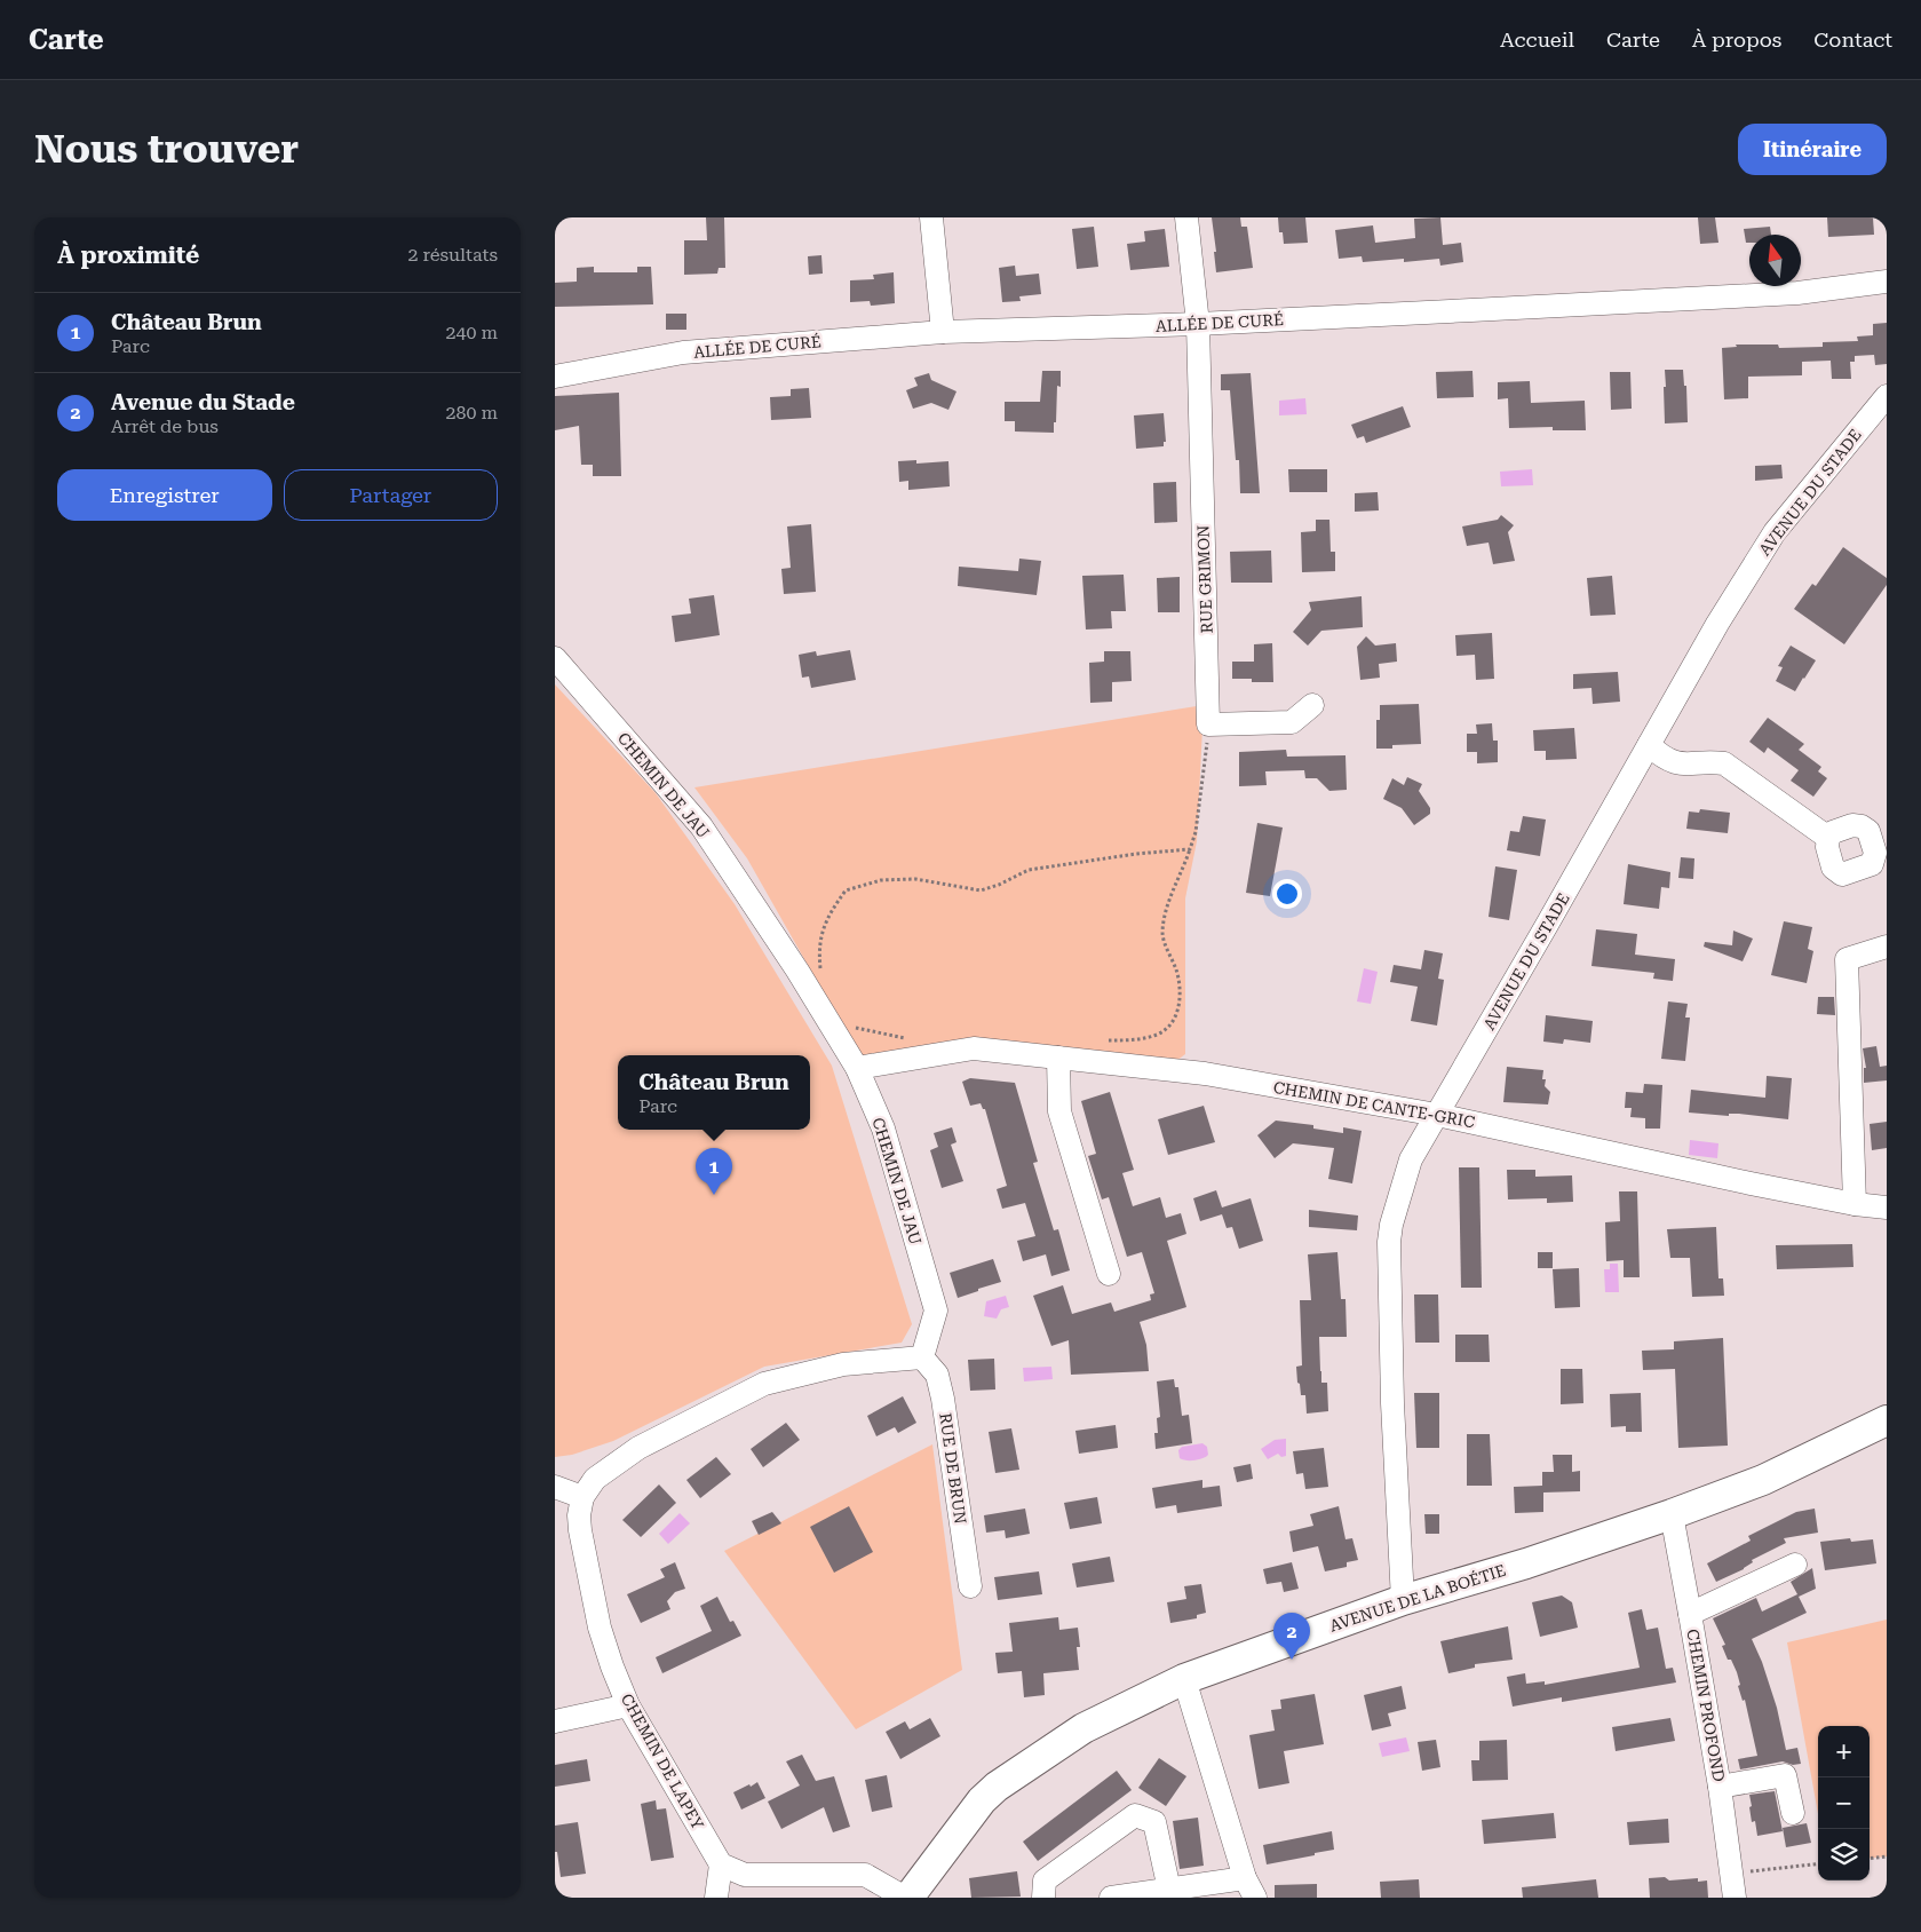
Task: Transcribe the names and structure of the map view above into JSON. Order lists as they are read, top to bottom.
{
  "streets": {
    "main road": ["AVENUE DE LA BOÉTIE"],
    "street": [
      "ALLÉE DE CURÉ",
      "AVENUE DU STADE",
      "RUE GRIMON",
      "CHEMIN DE JAU",
      "CHEMIN DE CANTE-GRIC",
      "RUE DE BRUN",
      "CHEMIN PROFOND",
      "CHEMIN DE LAPEY"
    ]
  },
  "crossings": [
    ["ALLÉE DE CURÉ", "RUE GRIMON"],
    ["AVENUE DU STADE", "CHEMIN DE CANTE-GRIC"],
    ["AVENUE DU STADE", "AVENUE DE LA BOÉTIE"],
    ["CHEMIN DE JAU", "CHEMIN DE CANTE-GRIC"],
    ["CHEMIN DE JAU", "RUE DE BRUN"],
    ["AVENUE DE LA BOÉTIE", "CHEMIN PROFOND"]
  ],
  "north": "top",
  "page": {
    "header": "Carte",
    "nav": [
      "Accueil",
      "Carte",
      "À propos",
      "Contact"
    ],
    "buttons": [
      "Itinéraire",
      ["Enregistrer", "Partager"]
    ],
    "title": "Nous trouver",
    "heading": ["À proximité", "2 résultats"],
    "list": [
      {
        "mark": "1",
        "name": "Château Brun",
        "note": "Parc",
        "value": "240 m"
      },
      {
        "mark": "2",
        "name": "Avenue du Stade",
        "note": "Arrêt de bus",
        "value": "280 m"
      }
    ],
    "popup": ["Château Brun", "Parc"],
    "pins": ["1", "2"],
    "map_buttons": ["+", "−"]
  }
}
